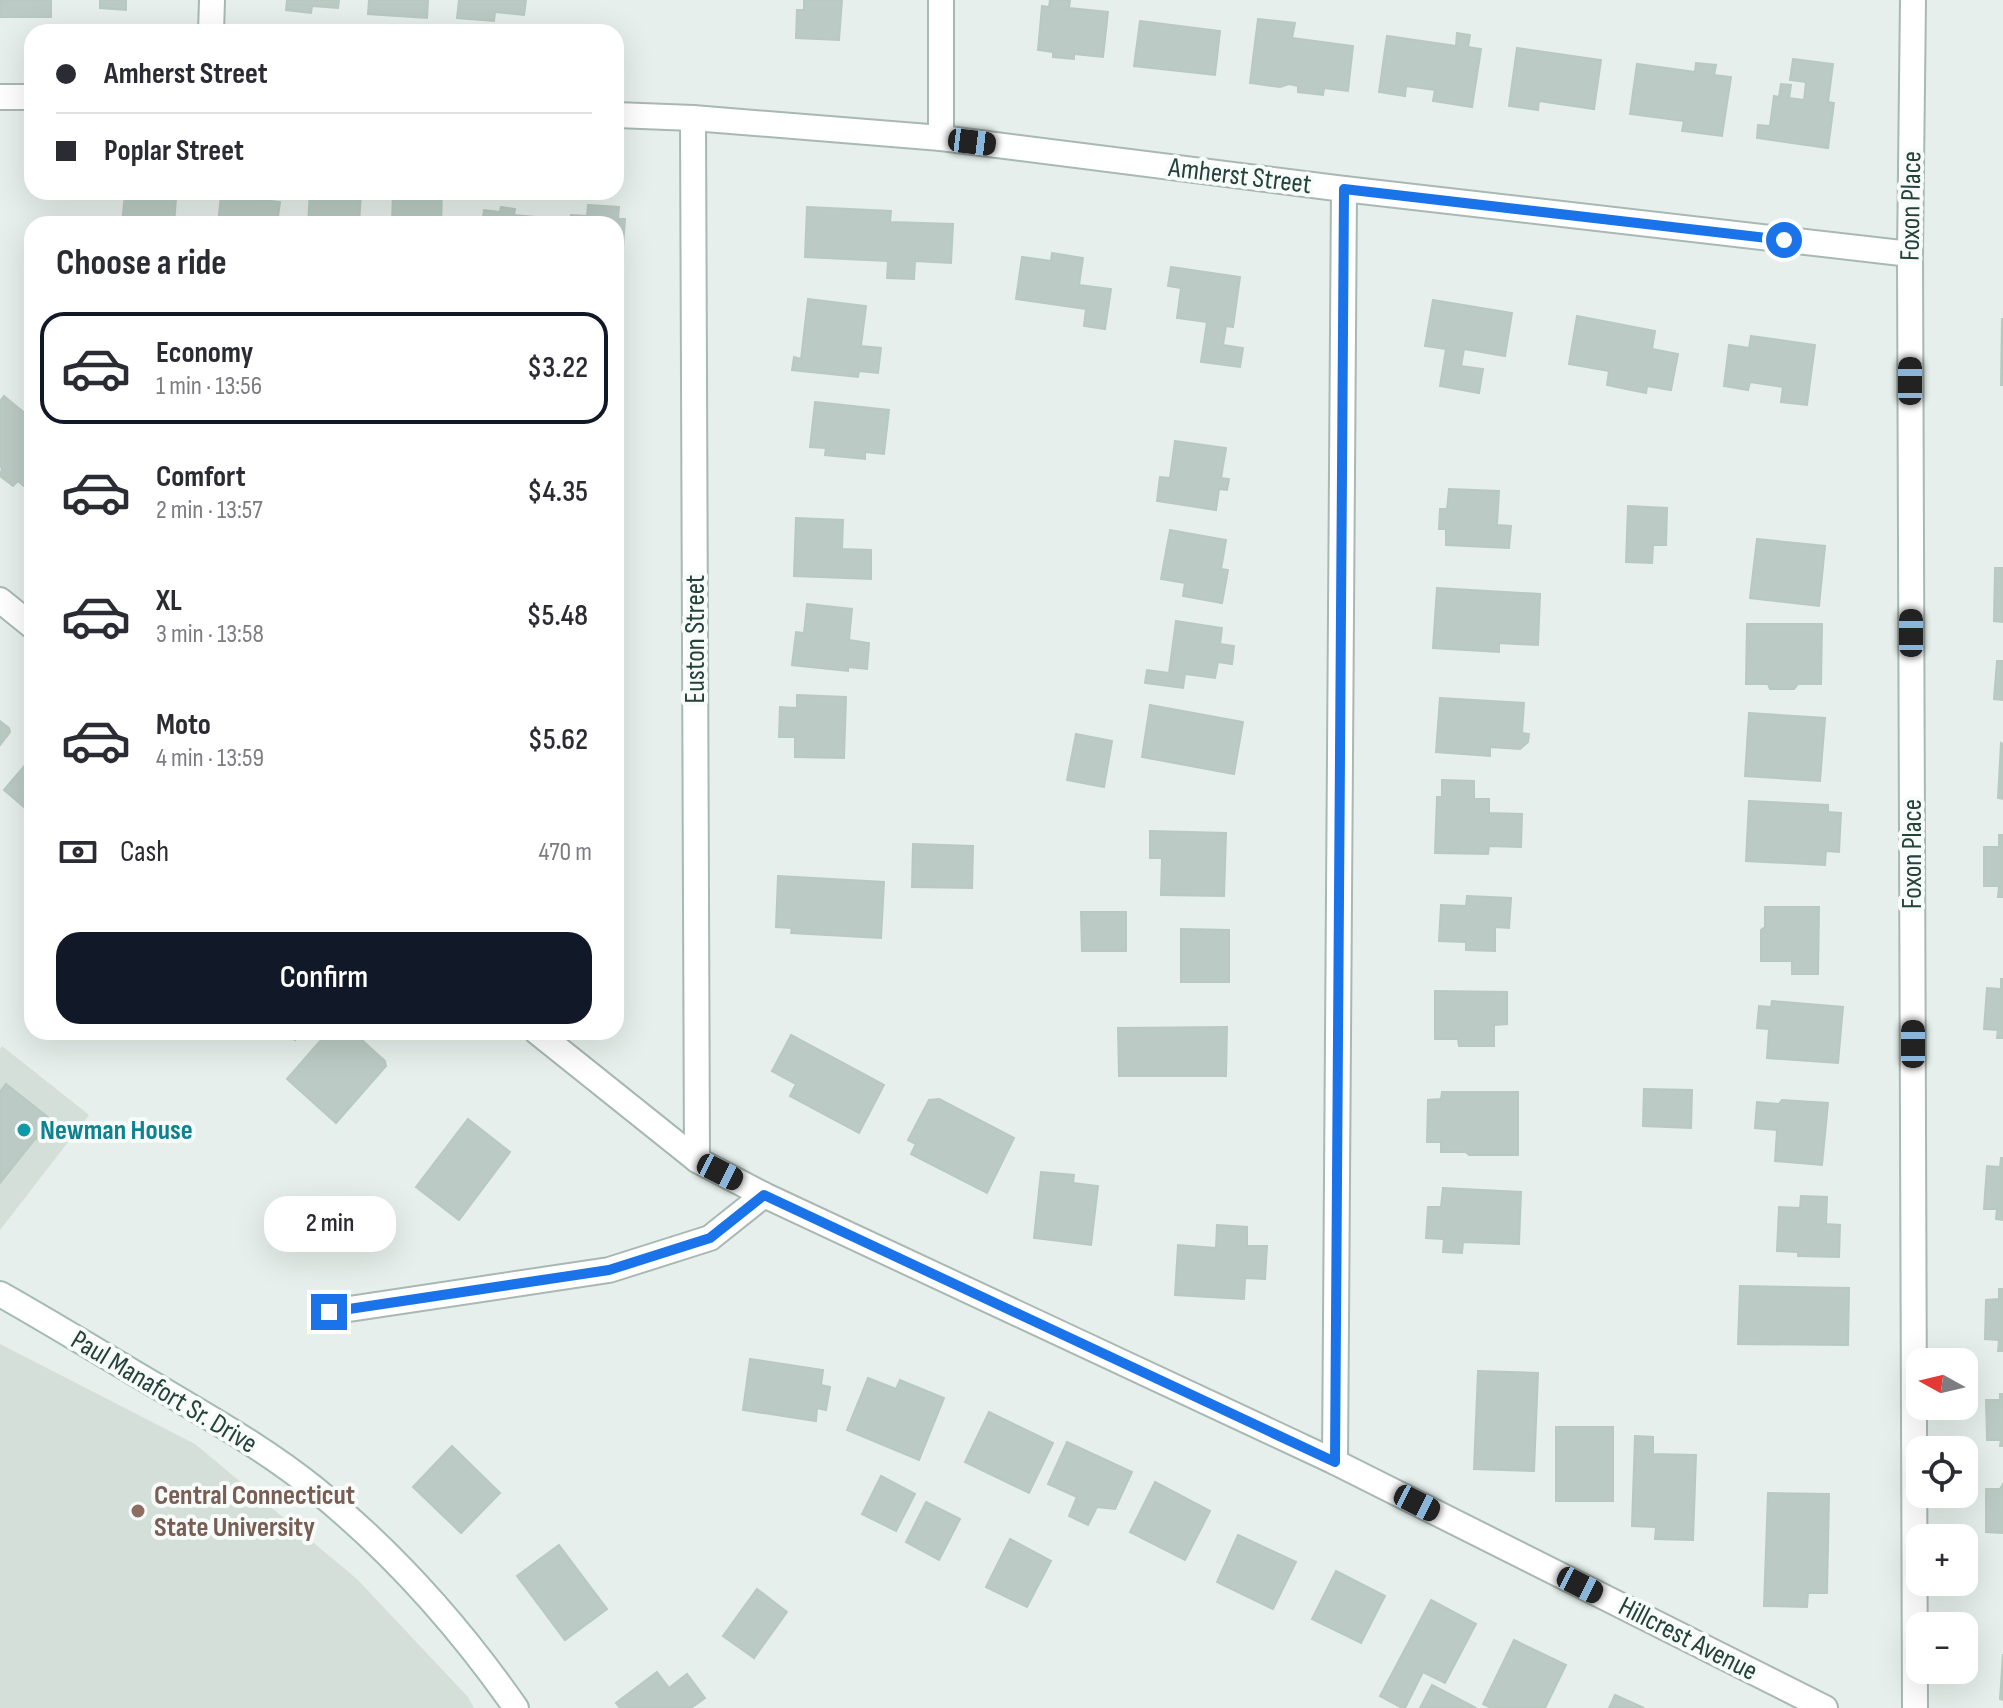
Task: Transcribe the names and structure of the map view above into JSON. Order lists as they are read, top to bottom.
{
  "streets": {
    "street": [
      "Amherst Street",
      "Foxon Place",
      "Euston Street",
      "Paul Manafort Sr. Drive",
      "Hillcrest Avenue"
    ]
  },
  "crossings": [
    ["Amherst Street", "Foxon Place"],
    ["Amherst Street", "Euston Street"],
    ["Euston Street", "Hillcrest Avenue"]
  ],
  "places": ["Newman House", "Central Connecticut State University"],
  "north": "left",
  "page": {
    "banner": ["Amherst Street", "Poplar Street"],
    "heading": "Choose a ride",
    "list": [
      {
        "name": "Economy",
        "note": "1 min · 13:56",
        "value": "$3.22"
      },
      {
        "name": "Comfort",
        "note": "2 min · 13:57",
        "value": "$4.35"
      },
      {
        "name": "XL",
        "note": "3 min · 13:58",
        "value": "$5.48"
      },
      {
        "name": "Moto",
        "note": "4 min · 13:59",
        "value": "$5.62"
      }
    ],
    "pay": ["Cash", "470 m"],
    "buttons": "Confirm",
    "bubble": "2 min",
    "map_buttons": ["+", "−"]
  }
}
